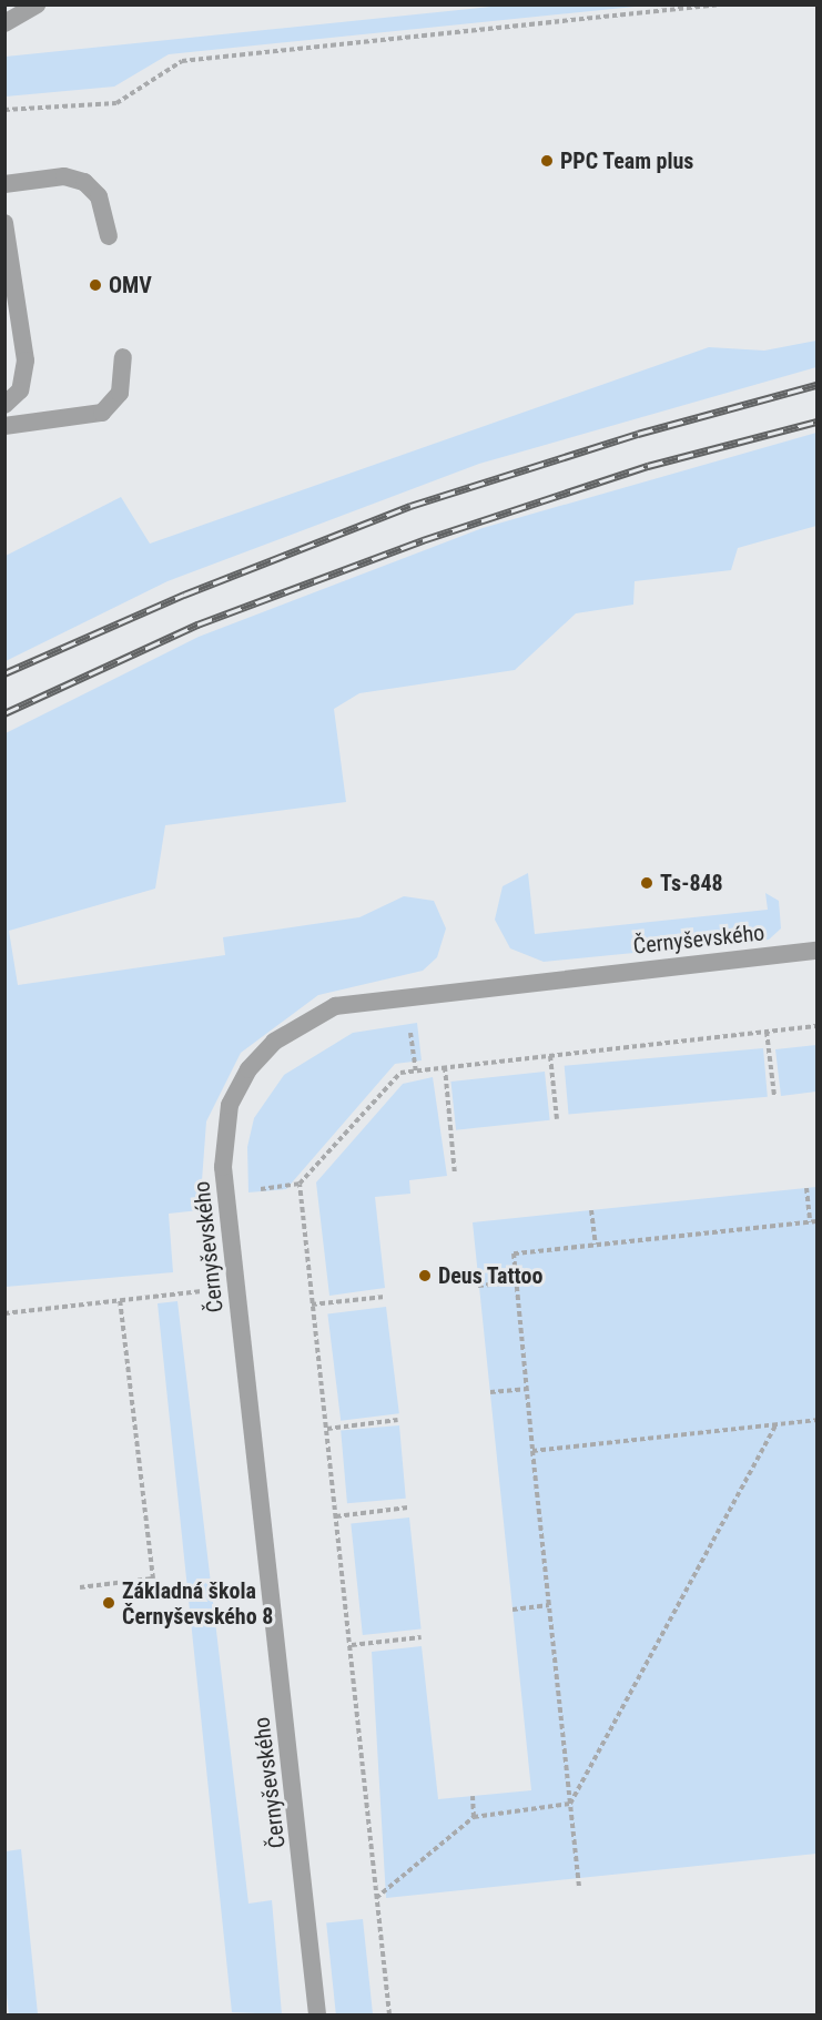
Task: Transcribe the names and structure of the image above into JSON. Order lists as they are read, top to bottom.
{
  "streets": {
    "street": ["Černyševského"]
  },
  "places": [
    "PPC Team plus",
    "OMV",
    "Ts-848",
    "Deus Tattoo",
    "Základná škola Černyševského 8"
  ]
}
